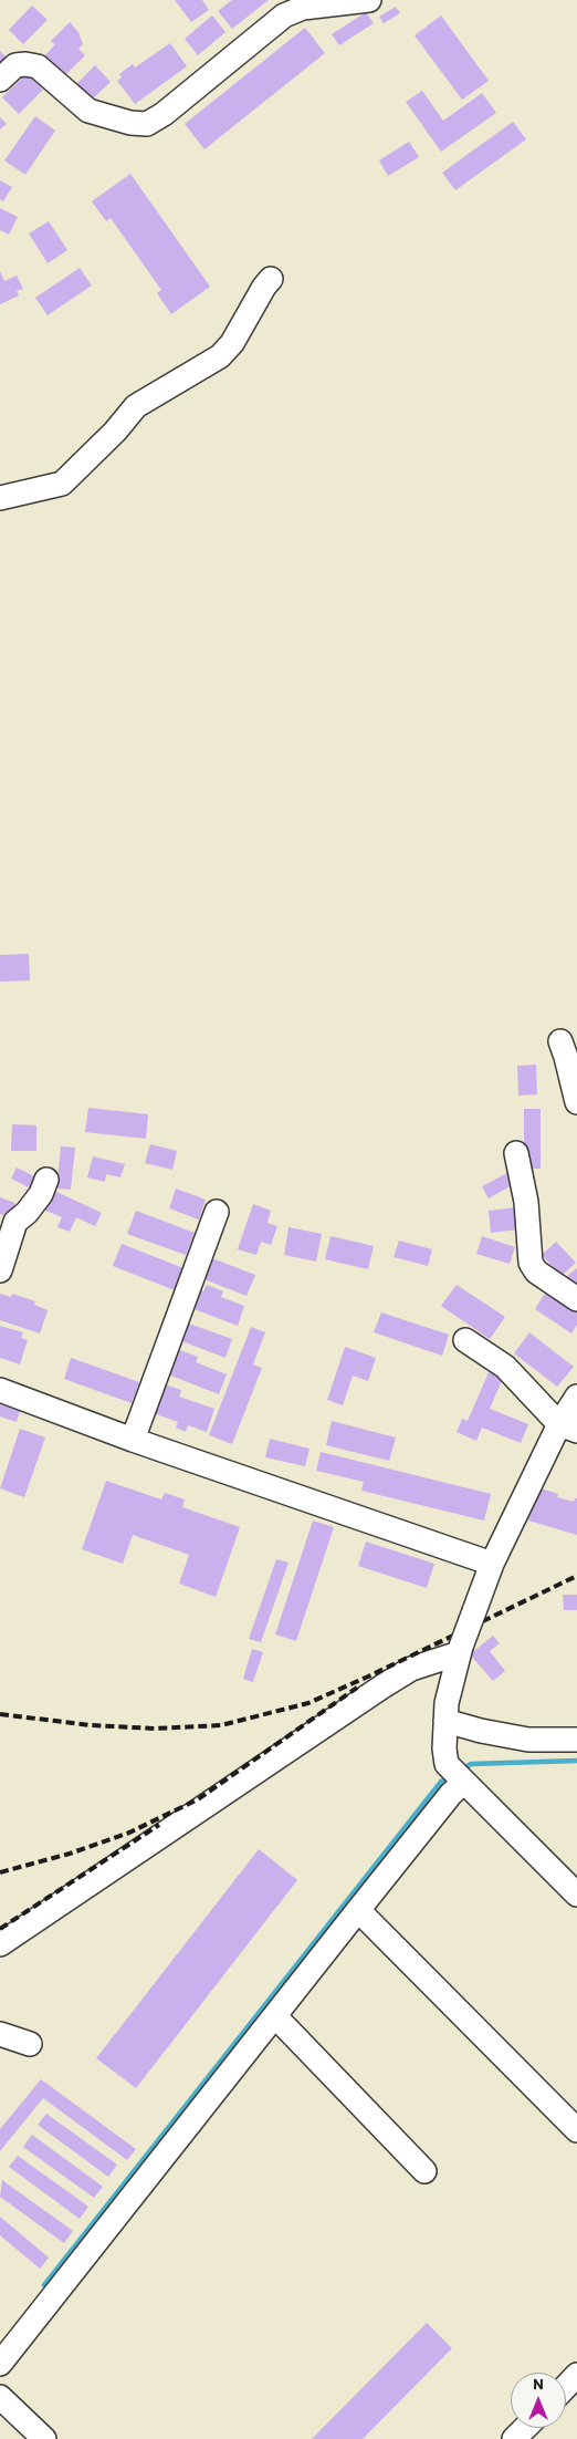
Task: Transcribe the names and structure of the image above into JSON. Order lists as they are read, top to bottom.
{
  "north": "top"
}
